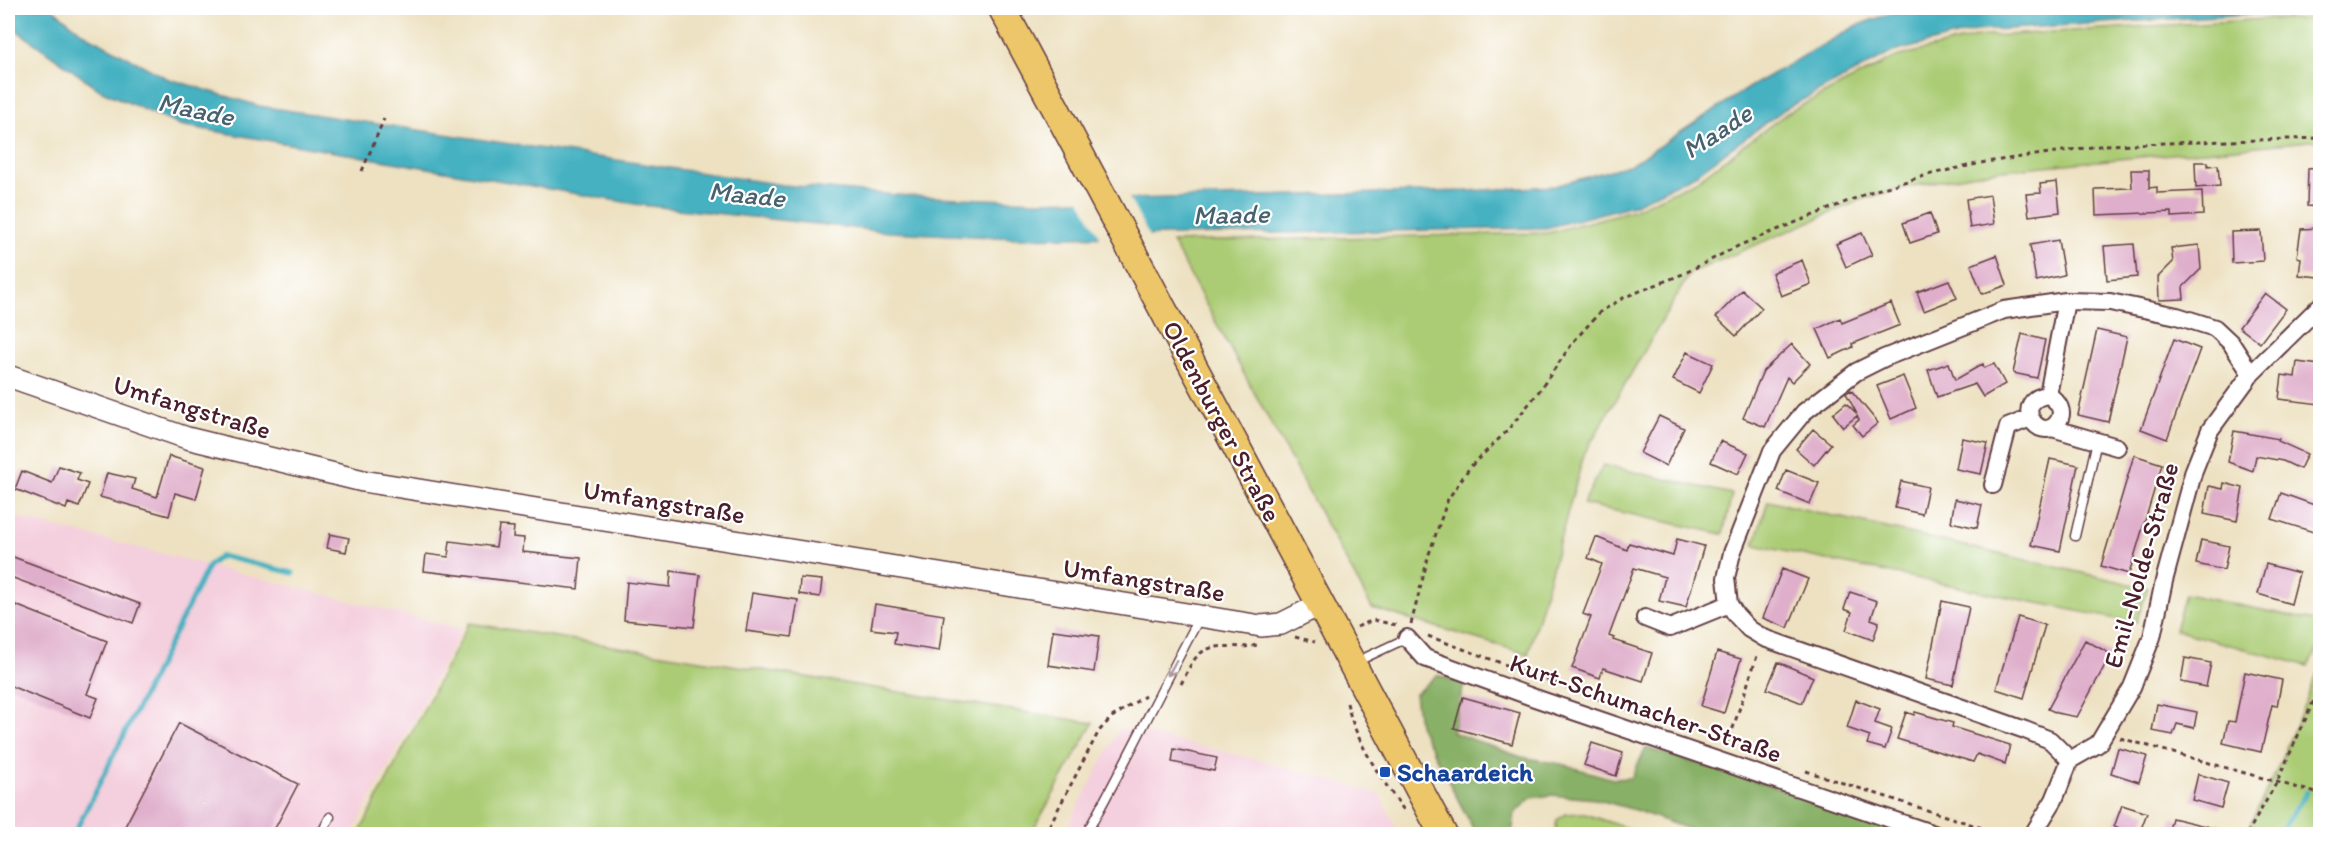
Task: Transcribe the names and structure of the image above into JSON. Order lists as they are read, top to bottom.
{
  "streets": {
    "main road": ["Oldenburger Straße"],
    "street": ["Umfangstraße", "Emil-Nolde-Straße", "Kurt-Schumacher-Straße"]
  },
  "crossings": [
    ["Umfangstraße", "Oldenburger Straße"]
  ],
  "water": ["Maade"],
  "places": {
    "transit": ["Schaardeich"]
  }
}
